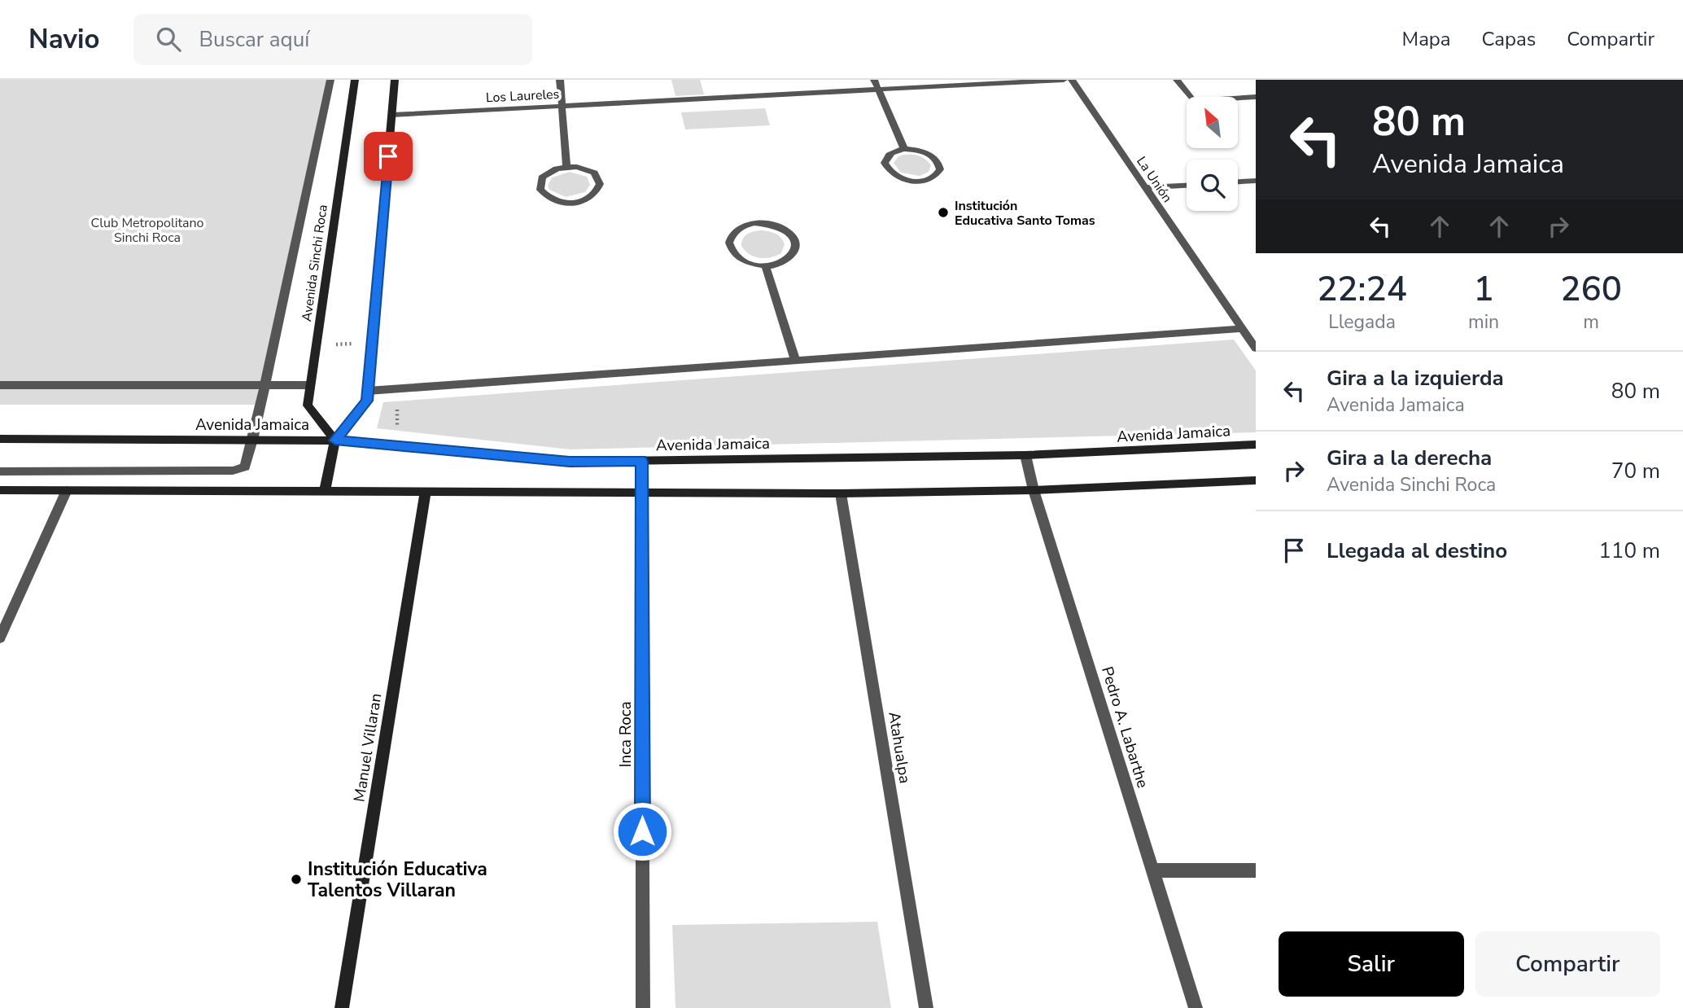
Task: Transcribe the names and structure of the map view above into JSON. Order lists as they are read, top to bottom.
{
  "streets": {
    "main road": ["Avenida Sinchi Roca", "Avenida Jamaica", "Manuel Villaran"],
    "street": [
      "Los Laureles",
      "La Unión",
      "Pedro A. Labarthe",
      "Inca Roca",
      "Atahualpa"
    ]
  },
  "crossings": [
    ["Avenida Sinchi Roca", "Avenida Jamaica"],
    ["Avenida Jamaica", "Pedro A. Labarthe"],
    ["Avenida Jamaica", "Inca Roca"]
  ],
  "parks": ["Club Metropolitano Sinchi Roca"],
  "places": ["Institución Educativa Santo Tomas", "Institución Educativa Talentos Villaran"],
  "north": "top left",
  "page": {
    "header": "Navio",
    "search": "Buscar aquí",
    "nav": ["Mapa", "Capas", "Compartir"],
    "turn": ["80 m", "Avenida Jamaica"],
    "eta": [
      "22:24",
      "Llegada",
      "1",
      "min",
      "260",
      "m"
    ],
    "list": [
      {
        "name": "Gira a la izquierda",
        "note": "Avenida Jamaica",
        "value": "80 m"
      },
      {
        "name": "Gira a la derecha",
        "note": "Avenida Sinchi Roca",
        "value": "70 m"
      },
      {
        "name": "Llegada al destino",
        "value": "110 m"
      }
    ],
    "buttons": ["Salir", "Compartir"]
  }
}
